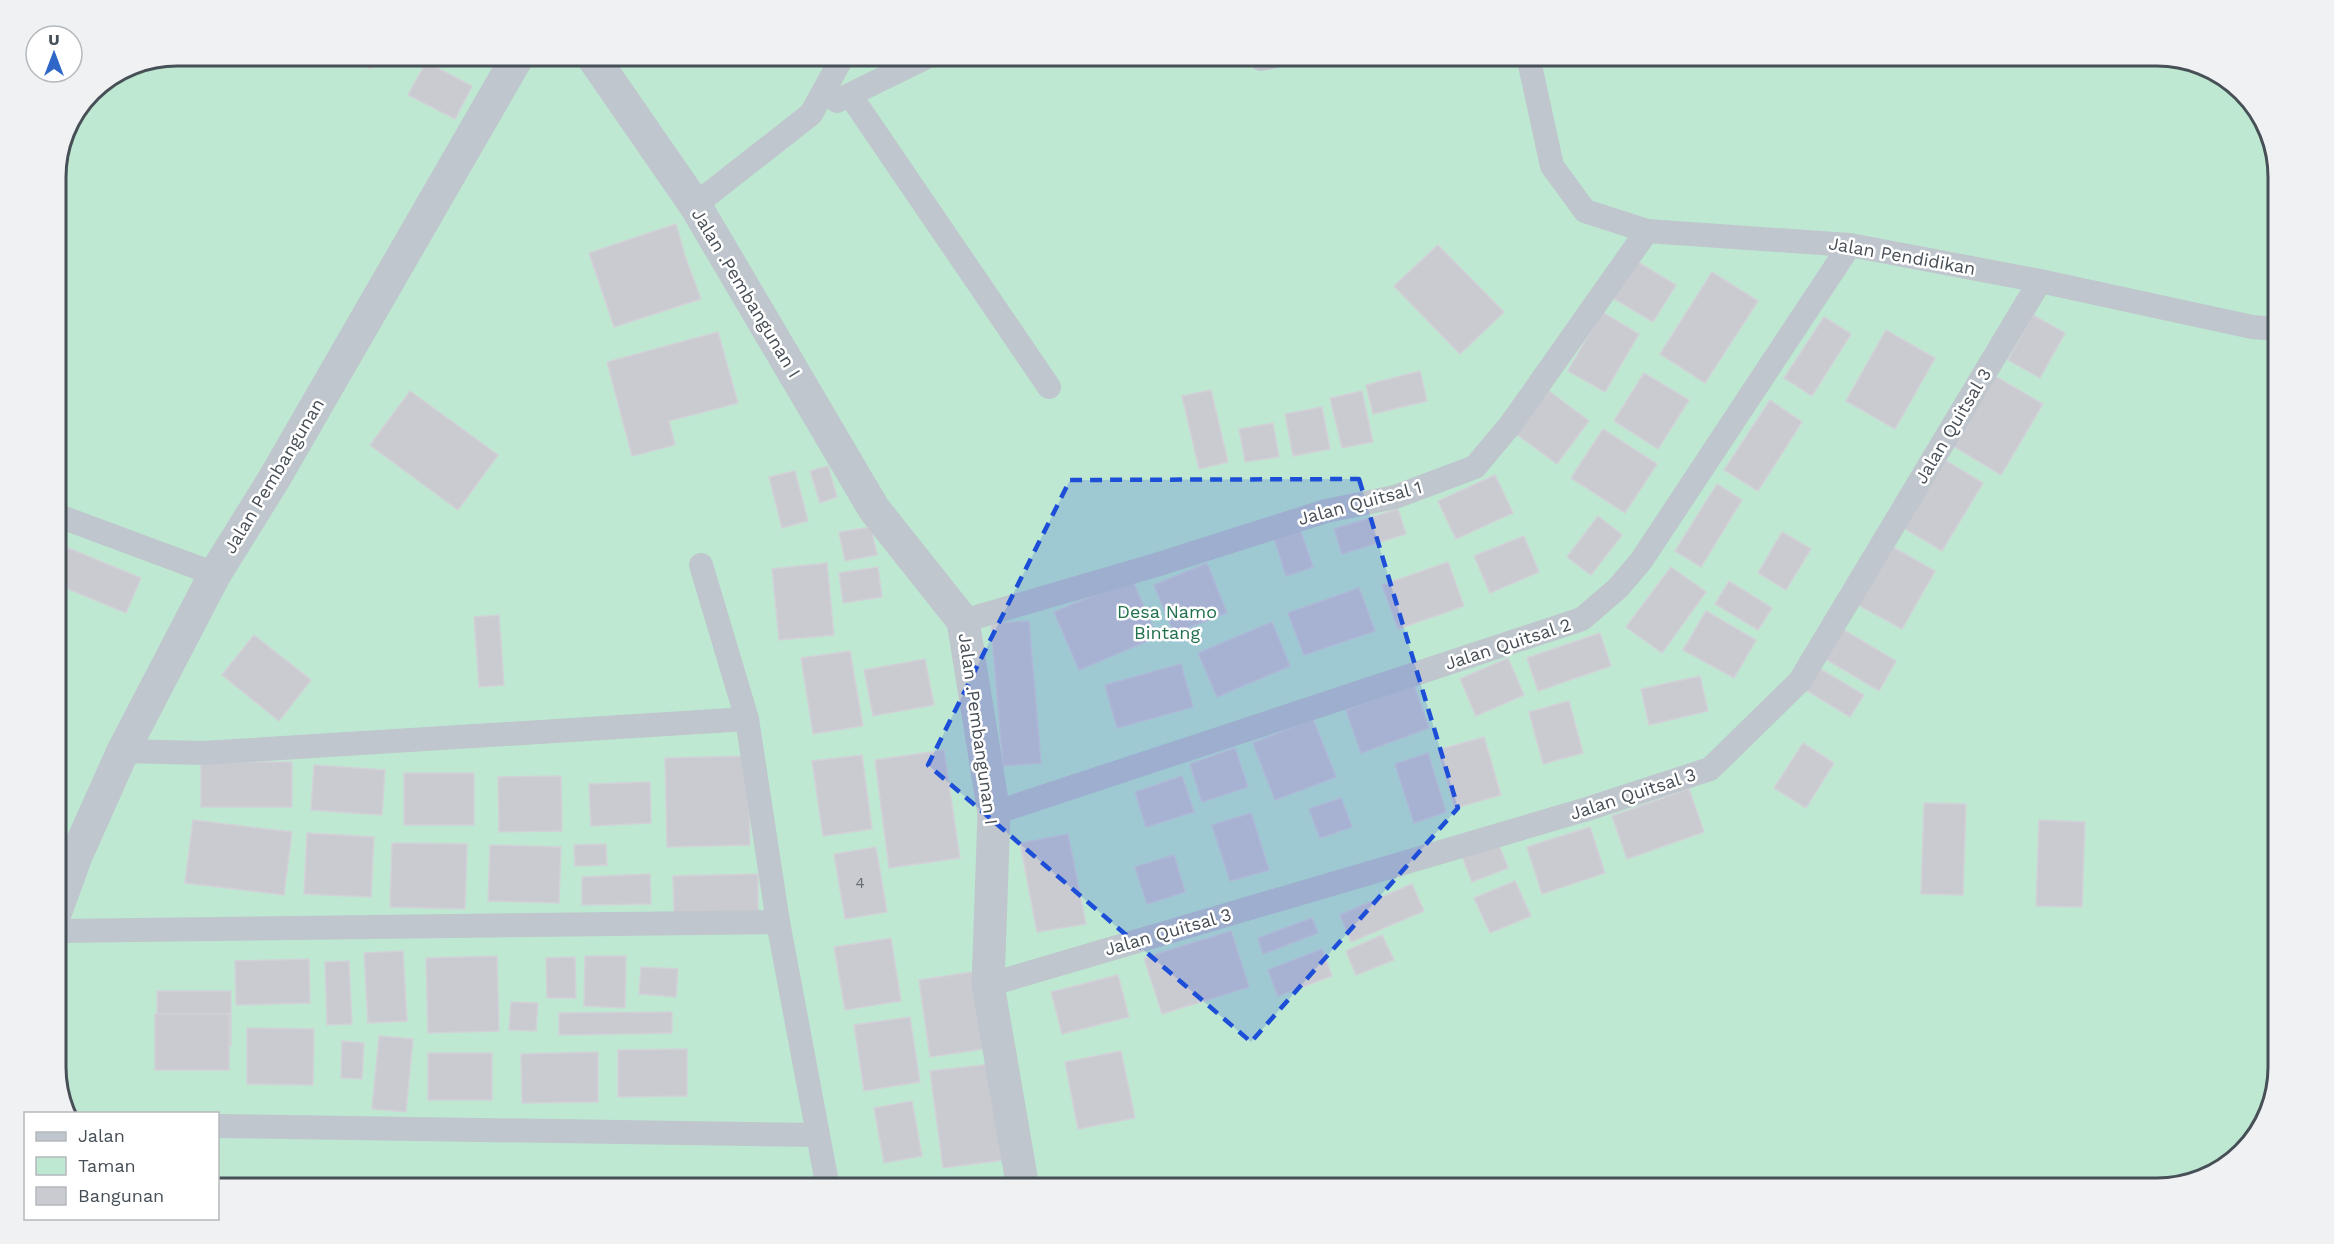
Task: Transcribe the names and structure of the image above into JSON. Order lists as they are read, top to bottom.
{
  "streets": {
    "street": ["Jalan .Pembangunan I", "Jalan Pembangunan"],
    "lane": [
      "Jalan Pendidikan",
      "Jalan Quitsal 3",
      "Jalan Quitsal 1",
      "Jalan Quitsal 2"
    ]
  },
  "crossings": [
    ["Jalan Pendidikan", "Jalan Quitsal 3"],
    ["Jalan Pendidikan", "Jalan Quitsal 1"],
    ["Jalan Pendidikan", "Jalan Quitsal 2"],
    ["Jalan .Pembangunan I", "Jalan Quitsal 3"],
    ["Jalan .Pembangunan I", "Jalan Quitsal 1"],
    ["Jalan .Pembangunan I", "Jalan Quitsal 2"]
  ],
  "parks": ["Desa Namo Bintang"],
  "house_numbers": ["4"],
  "legend": ["Jalan", "Taman", "Bangunan"],
  "north": "top"
}
